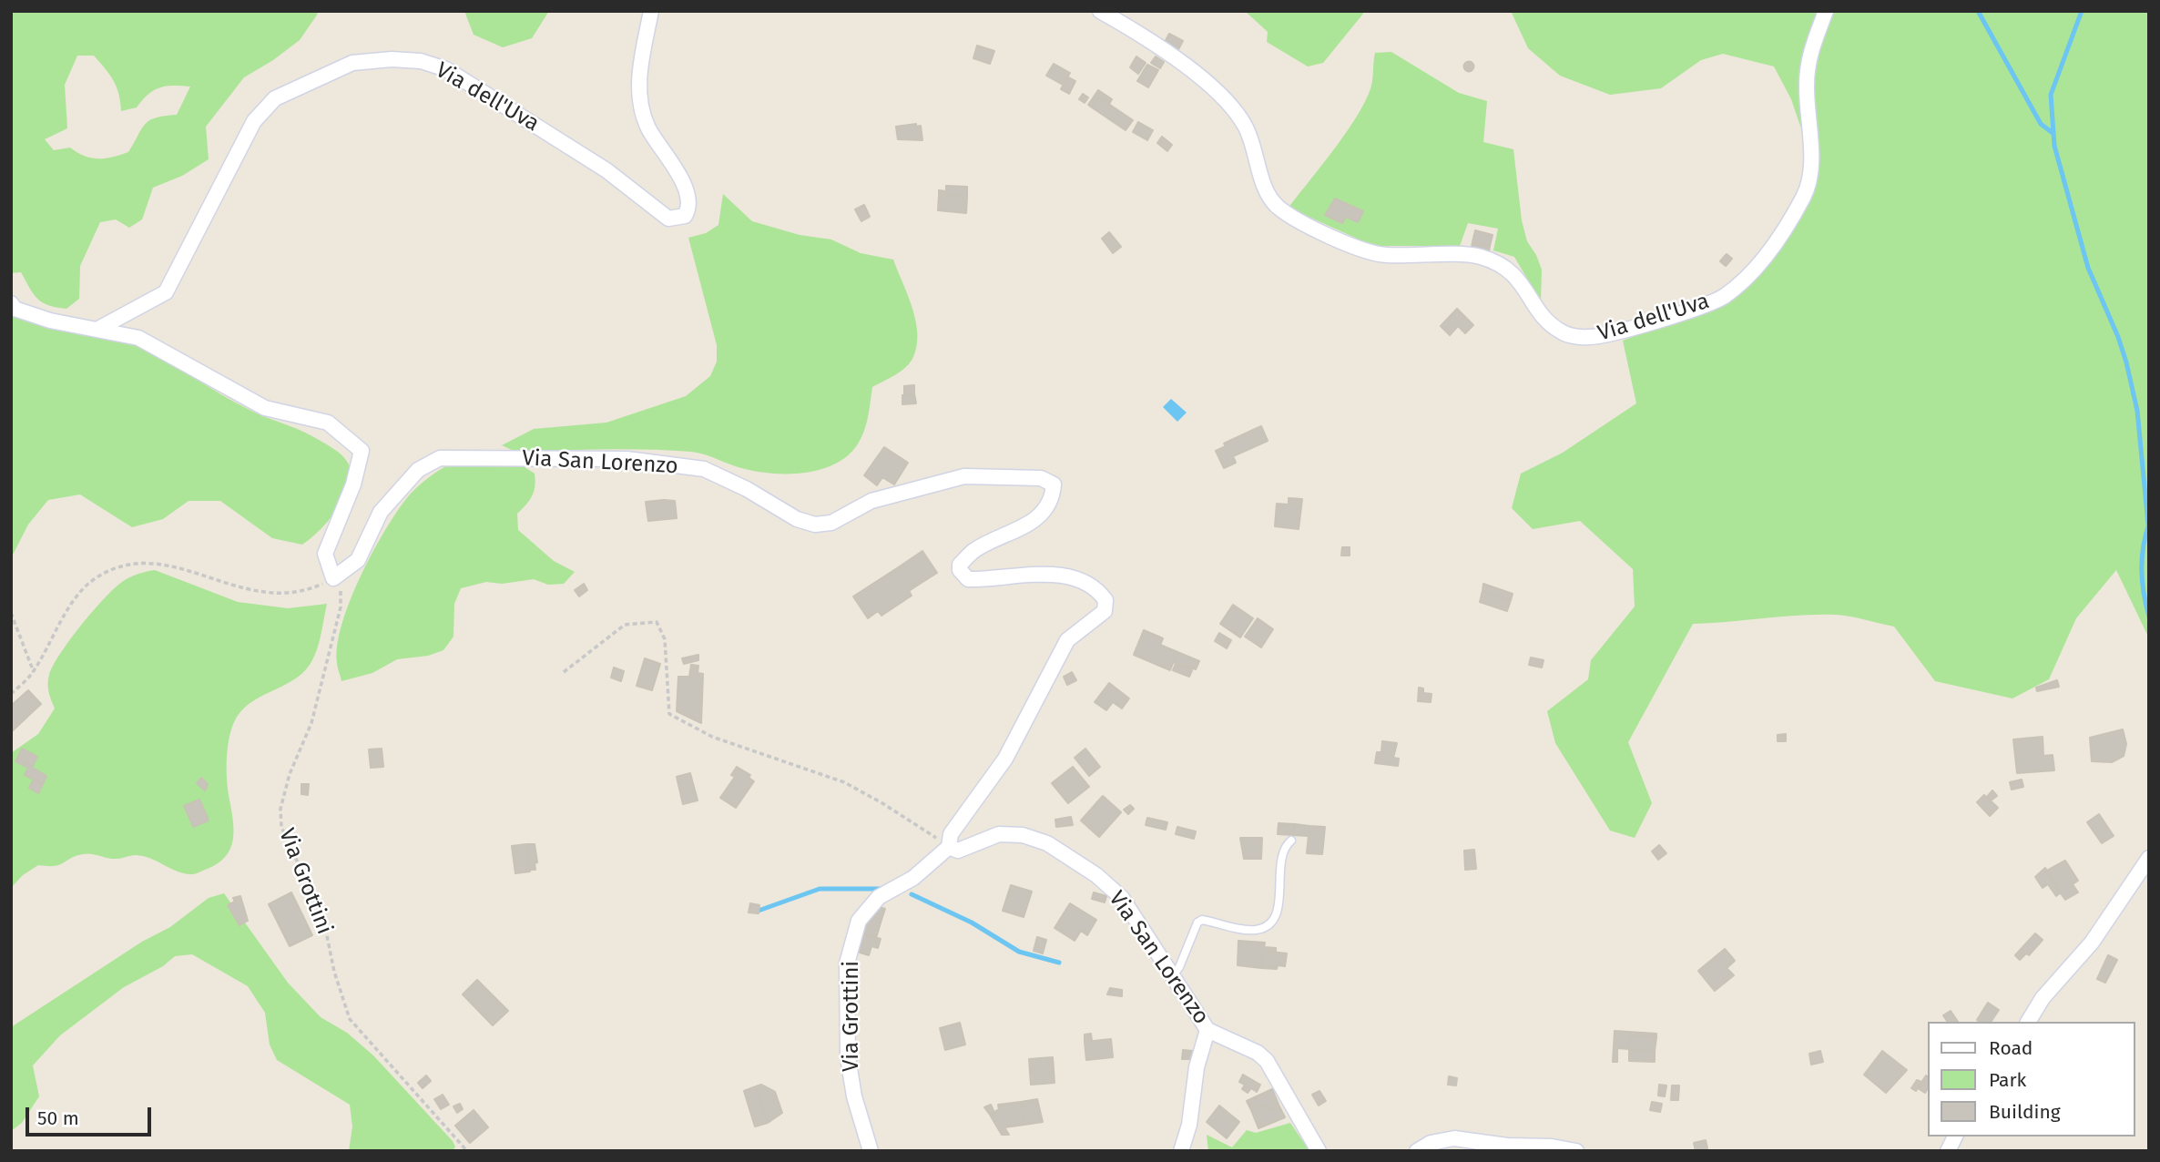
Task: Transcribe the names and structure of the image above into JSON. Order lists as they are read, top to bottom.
{
  "streets": {
    "street": ["Via dell'Uva", "Via San Lorenzo", "Via Grottini"]
  },
  "crossings": [
    ["Via San Lorenzo", "Via Grottini"]
  ],
  "legend": ["Road", "Park", "Building"],
  "scale_bar": "50 m"
}
